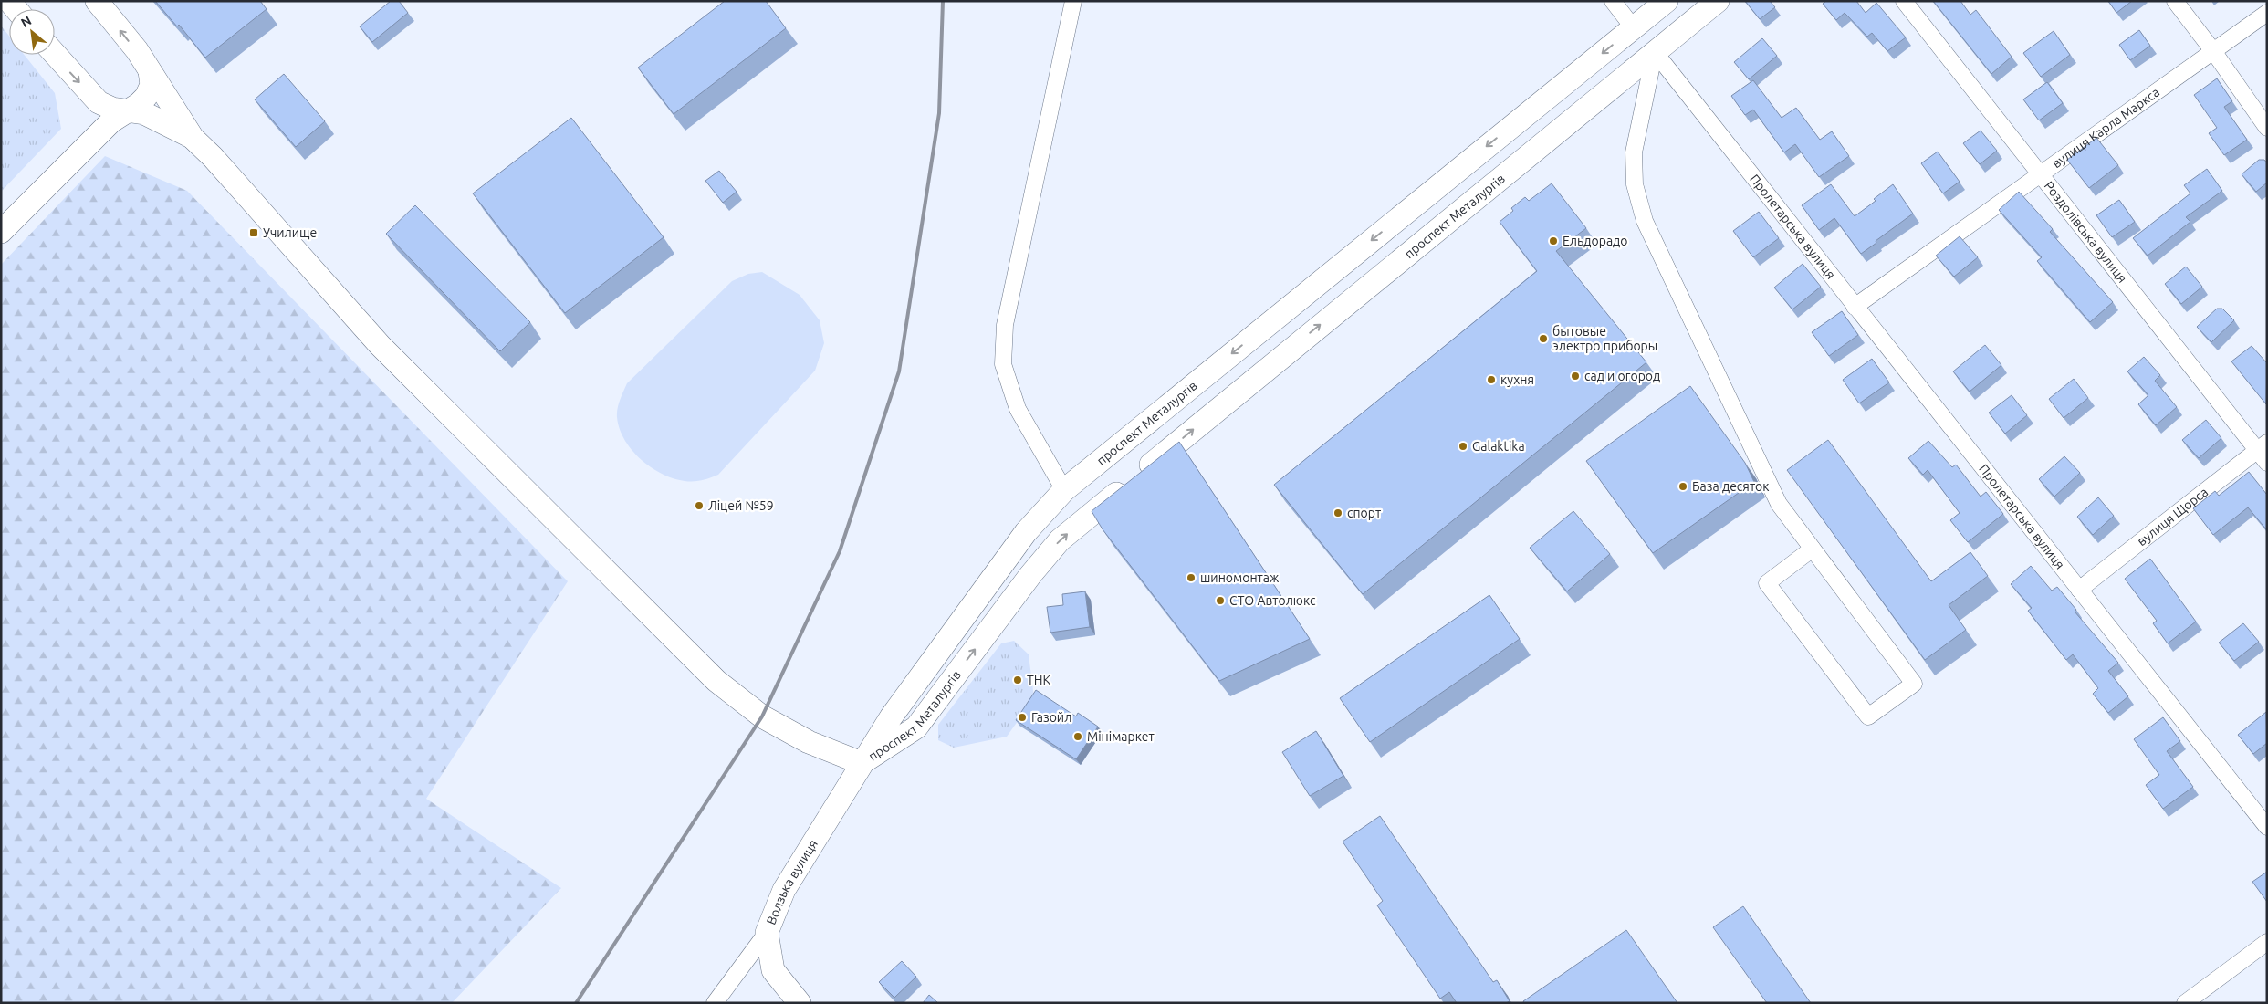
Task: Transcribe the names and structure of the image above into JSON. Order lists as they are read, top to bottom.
{
  "streets": {
    "street": [
      "вулиця Карла Маркса",
      "проспект Металургів",
      "Пролетарська вулиця",
      "Роздолівська вулиця",
      "вулиця Щорса",
      "Волзька вулиця"
    ]
  },
  "crossings": [
    ["вулиця Карла Маркса", "Пролетарська вулиця"],
    ["вулиця Карла Маркса", "Роздолівська вулиця"],
    ["проспект Металургів", "Пролетарська вулиця"],
    ["проспект Металургів", "Волзька вулиця"],
    ["Пролетарська вулиця", "вулиця Щорса"],
    ["Роздолівська вулиця", "вулиця Щорса"]
  ],
  "places": {
    "transit": ["Училище"],
    "other": [
      "Ельдорадо",
      "бытовые электро приборы",
      "сад и огород",
      "кухня",
      "Galaktika",
      "База десяток",
      "Ліцей №59",
      "спорт",
      "шиномонтаж",
      "СТО Автолюкс",
      "ТНК",
      "Газойл",
      "Мінімаркет"
    ]
  },
  "north": "top left"
}
